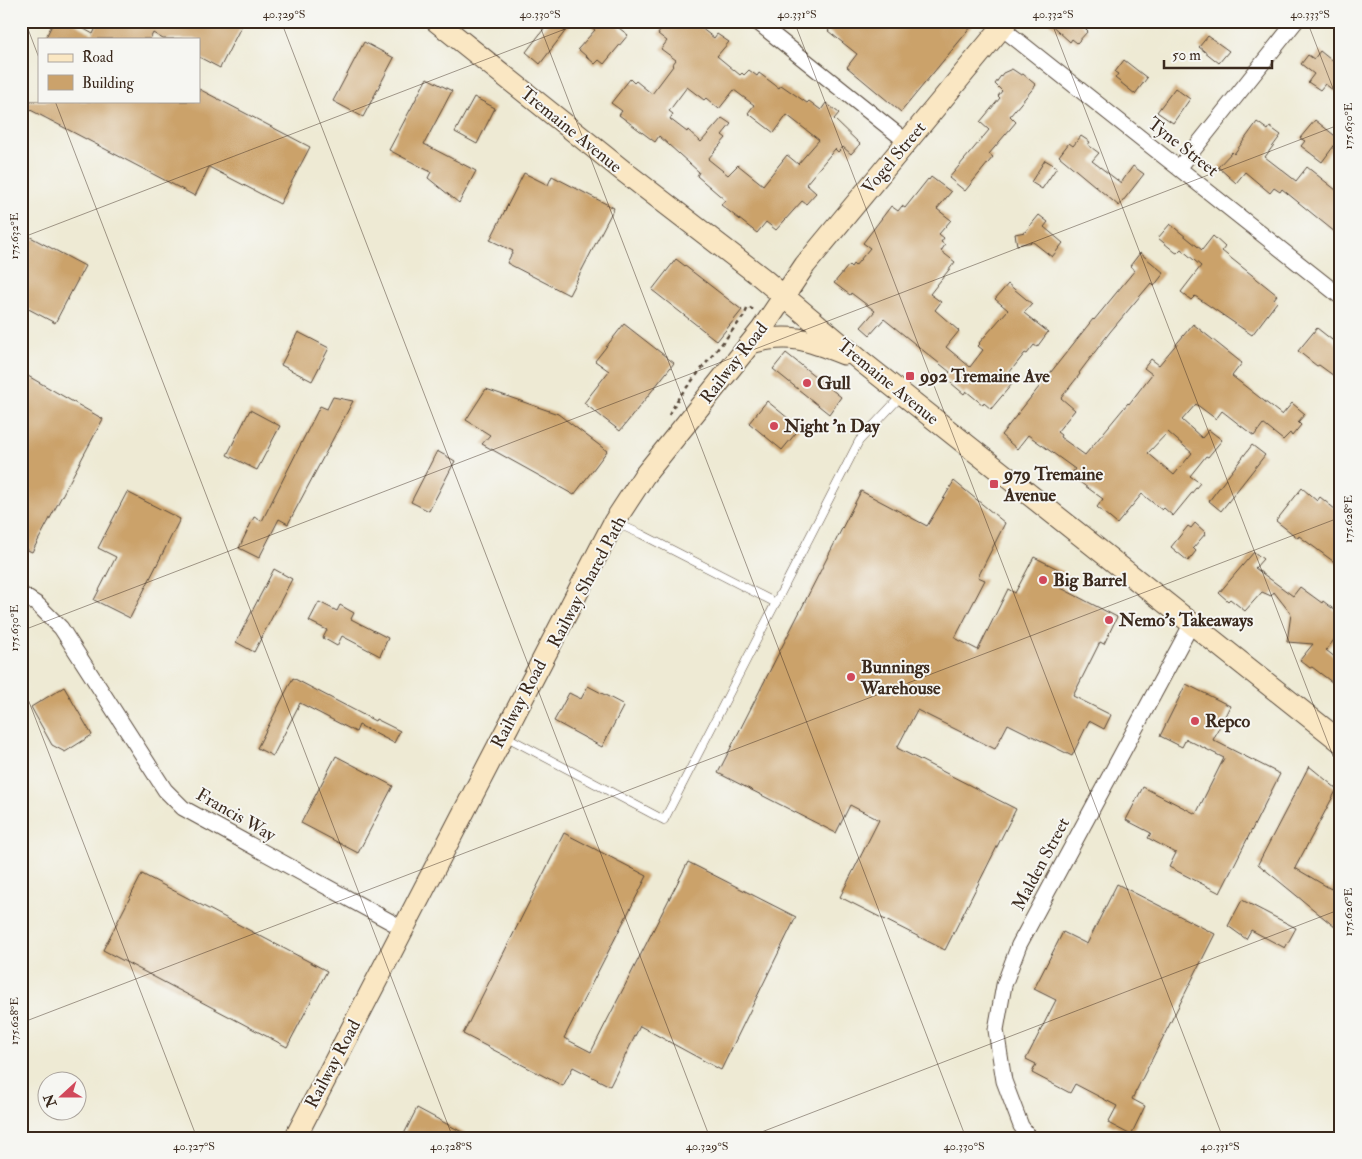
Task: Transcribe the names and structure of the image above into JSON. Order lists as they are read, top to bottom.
{
  "streets": {
    "main road": ["Tremaine Avenue", "Vogel Street", "Railway Road"],
    "street": ["Tyne Street", "Francis Way", "Malden Street"]
  },
  "crossings": [
    ["Tremaine Avenue", "Vogel Street"],
    ["Tremaine Avenue", "Railway Road"],
    ["Tremaine Avenue", "Malden Street"],
    ["Tyne Street", "Vogel Street"],
    ["Vogel Street", "Railway Road"],
    ["Railway Road", "Francis Way"]
  ],
  "places": {
    "transit": ["992 Tremaine Ave", "979 Tremaine Avenue"],
    "other": [
      "Gull",
      "Night 'n Day",
      "Big Barrel",
      "Nemo's Takeaways",
      "Bunnings Warehouse",
      "Repco"
    ]
  },
  "legend": ["Road", "Building"],
  "scale_bar": "50 m",
  "north": "left",
  "coordinates": [
    "40.329°S",
    "40.330°S",
    "40.331°S",
    "40.332°S",
    "40.333°S",
    "175.630°E",
    "175.632°E",
    "175.628°E",
    "175.626°E",
    "40.327°S",
    "40.328°S"
  ]
}
